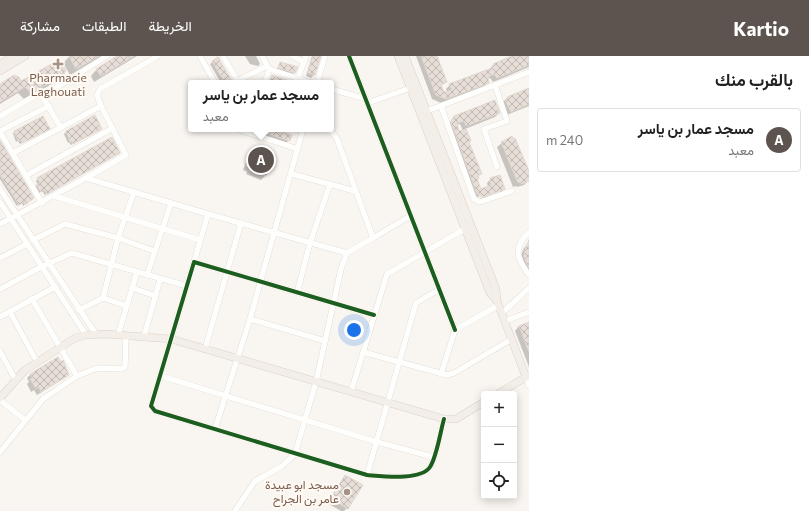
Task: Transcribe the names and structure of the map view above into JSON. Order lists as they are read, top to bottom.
{
  "places": {
    "health": ["Pharmacie Laghouati"],
    "other": ["مسجد ابو عبيدة عامر بن الجراح"]
  },
  "page": {
    "header": "Kartio",
    "nav": ["الخريطة", "الطبقات", "مشاركة"],
    "heading": "بالقرب منك",
    "popup": ["مسجد عمار بن ياسر", "معبد"],
    "list": [
      {
        "mark": "A",
        "name": "مسجد عمار بن ياسر",
        "note": "معبد",
        "value": "240 m"
      }
    ],
    "pins": "A",
    "map_buttons": ["+", "−"]
  }
}
